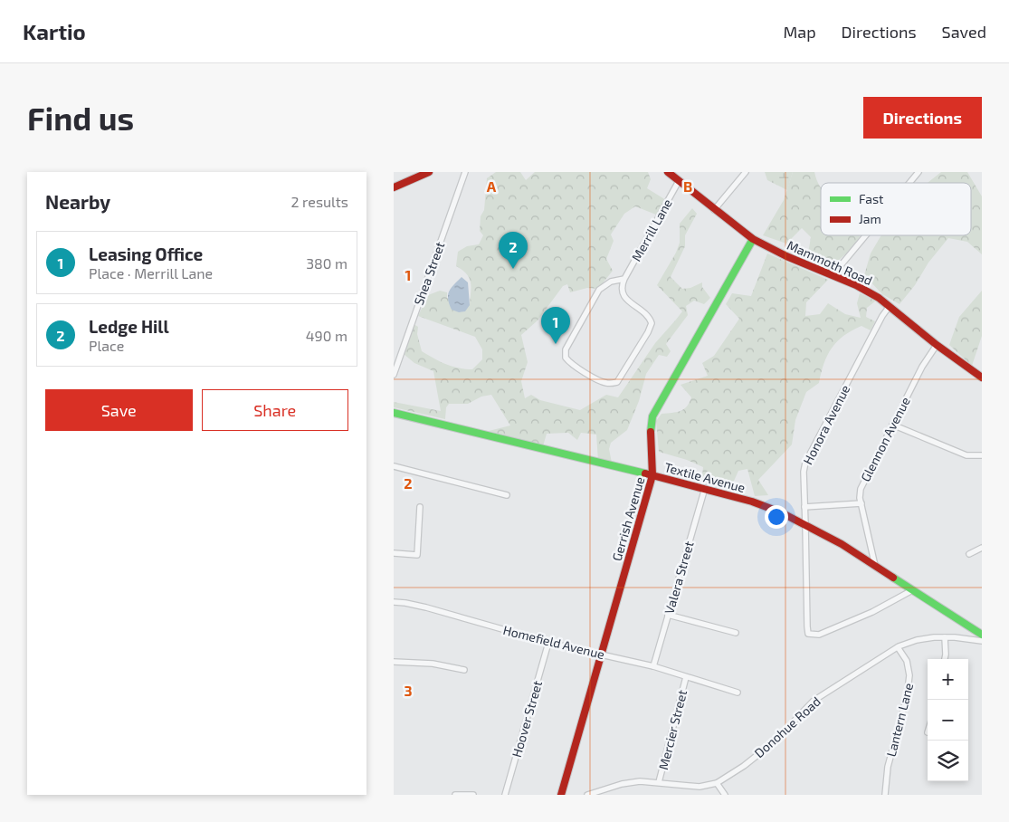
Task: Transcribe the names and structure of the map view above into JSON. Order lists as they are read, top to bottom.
{
  "streets": {
    "main road": ["Mammoth Road", "Textile Avenue", "Gerrish Avenue"],
    "street": [
      "Merrill Lane",
      "Shea Street",
      "Honora Avenue",
      "Glennon Avenue",
      "Valera Street",
      "Homefield Avenue",
      "Hoover Street",
      "Lantern Lane",
      "Donohue Road",
      "Mercier Street"
    ]
  },
  "crossings": [
    ["Merrill Lane", "Mammoth Road"],
    ["Mammoth Road", "Honora Avenue"],
    ["Mammoth Road", "Glennon Avenue"],
    ["Mammoth Road", "Gerrish Avenue"],
    ["Honora Avenue", "Textile Avenue"],
    ["Glennon Avenue", "Textile Avenue"],
    ["Textile Avenue", "Gerrish Avenue"],
    ["Textile Avenue", "Valera Street"],
    ["Gerrish Avenue", "Homefield Avenue"],
    ["Valera Street", "Homefield Avenue"],
    ["Homefield Avenue", "Hoover Street"],
    ["Homefield Avenue", "Mercier Street"],
    ["Lantern Lane", "Donohue Road"],
    ["Donohue Road", "Mercier Street"]
  ],
  "legend": ["Fast", "Jam"],
  "page": {
    "header": "Kartio",
    "nav": ["Map", "Directions", "Saved"],
    "buttons": [
      "Directions",
      ["Save", "Share"]
    ],
    "title": "Find us",
    "heading": ["Nearby", "2 results"],
    "list": [
      {
        "mark": "1",
        "name": "Leasing Office",
        "note": "Place · Merrill Lane",
        "value": "380 m"
      },
      {
        "mark": "2",
        "name": "Ledge Hill",
        "note": "Place",
        "value": "490 m"
      }
    ],
    "pins": ["2", "1"],
    "map_buttons": ["+", "−"]
  },
  "grid": {
    "columns": ["A", "B"],
    "rows": ["1", "2", "3"]
  }
}
